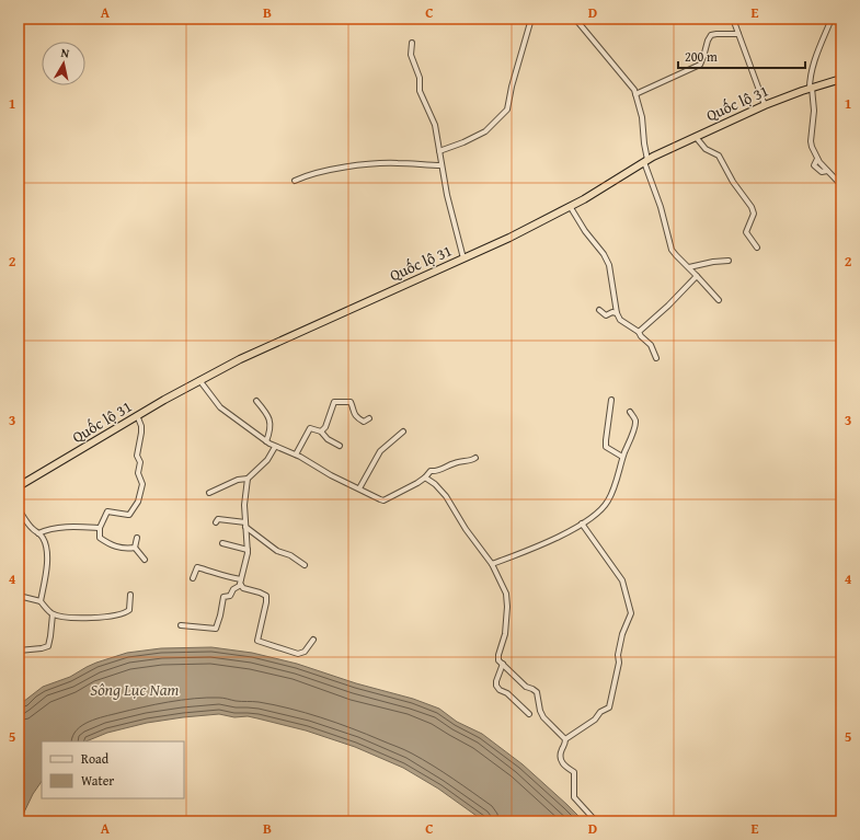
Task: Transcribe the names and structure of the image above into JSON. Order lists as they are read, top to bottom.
{
  "streets": {
    "highway": ["Quốc lộ 31"]
  },
  "water": ["Sông Lục Nam"],
  "legend": ["Road", "Water"],
  "scale_bar": "200 m",
  "north": "top",
  "grid": {
    "columns": [
      "A",
      "B",
      "C",
      "D",
      "E"
    ],
    "rows": [
      "1",
      "2",
      "3",
      "4",
      "5"
    ]
  }
}
